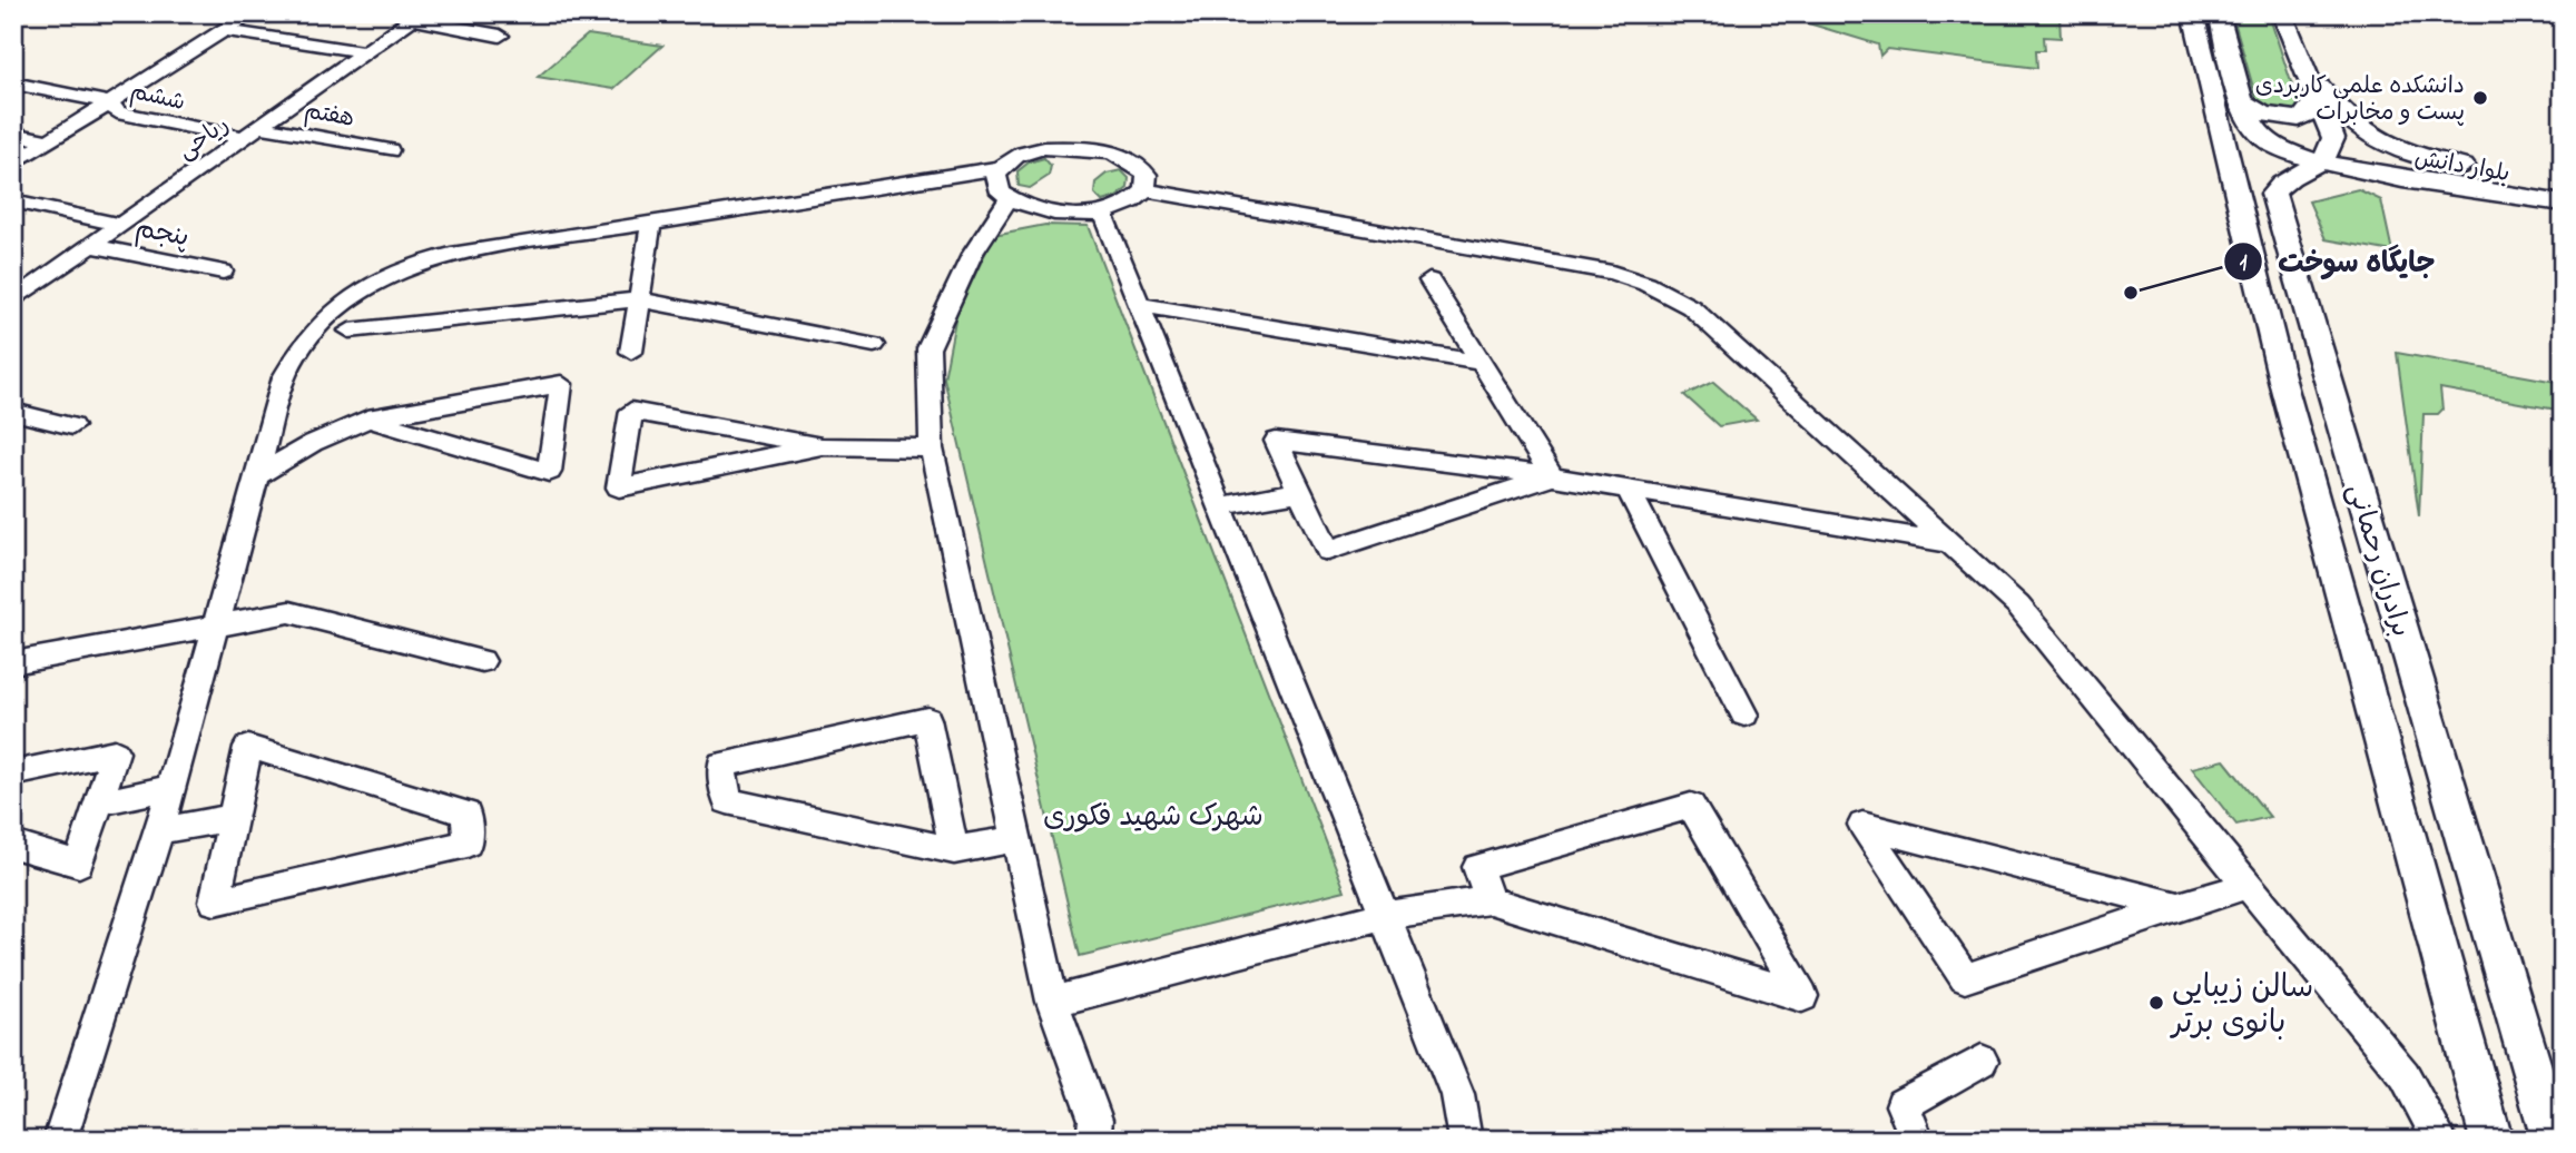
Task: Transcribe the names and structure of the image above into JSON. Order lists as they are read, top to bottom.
{
  "streets": {
    "main road": ["بلوار دانش", "برادران رحمانی"],
    "street": [
      "ششم",
      "هفتم",
      "ریاحی",
      "پنجم"
    ]
  },
  "crossings": [
    ["ششم", "هفتم"],
    ["ششم", "ریاحی"],
    ["هفتم", "ریاحی"],
    ["ریاحی", "پنجم"],
    ["بلوار دانش", "برادران رحمانی"]
  ],
  "districts": ["شهرک شهید فکوری"],
  "places": ["دانشکده علمی کاربردی پست و مخابرات", "جایگاه سوخت", "سالن زیبایی بانوی برتر"]
}
